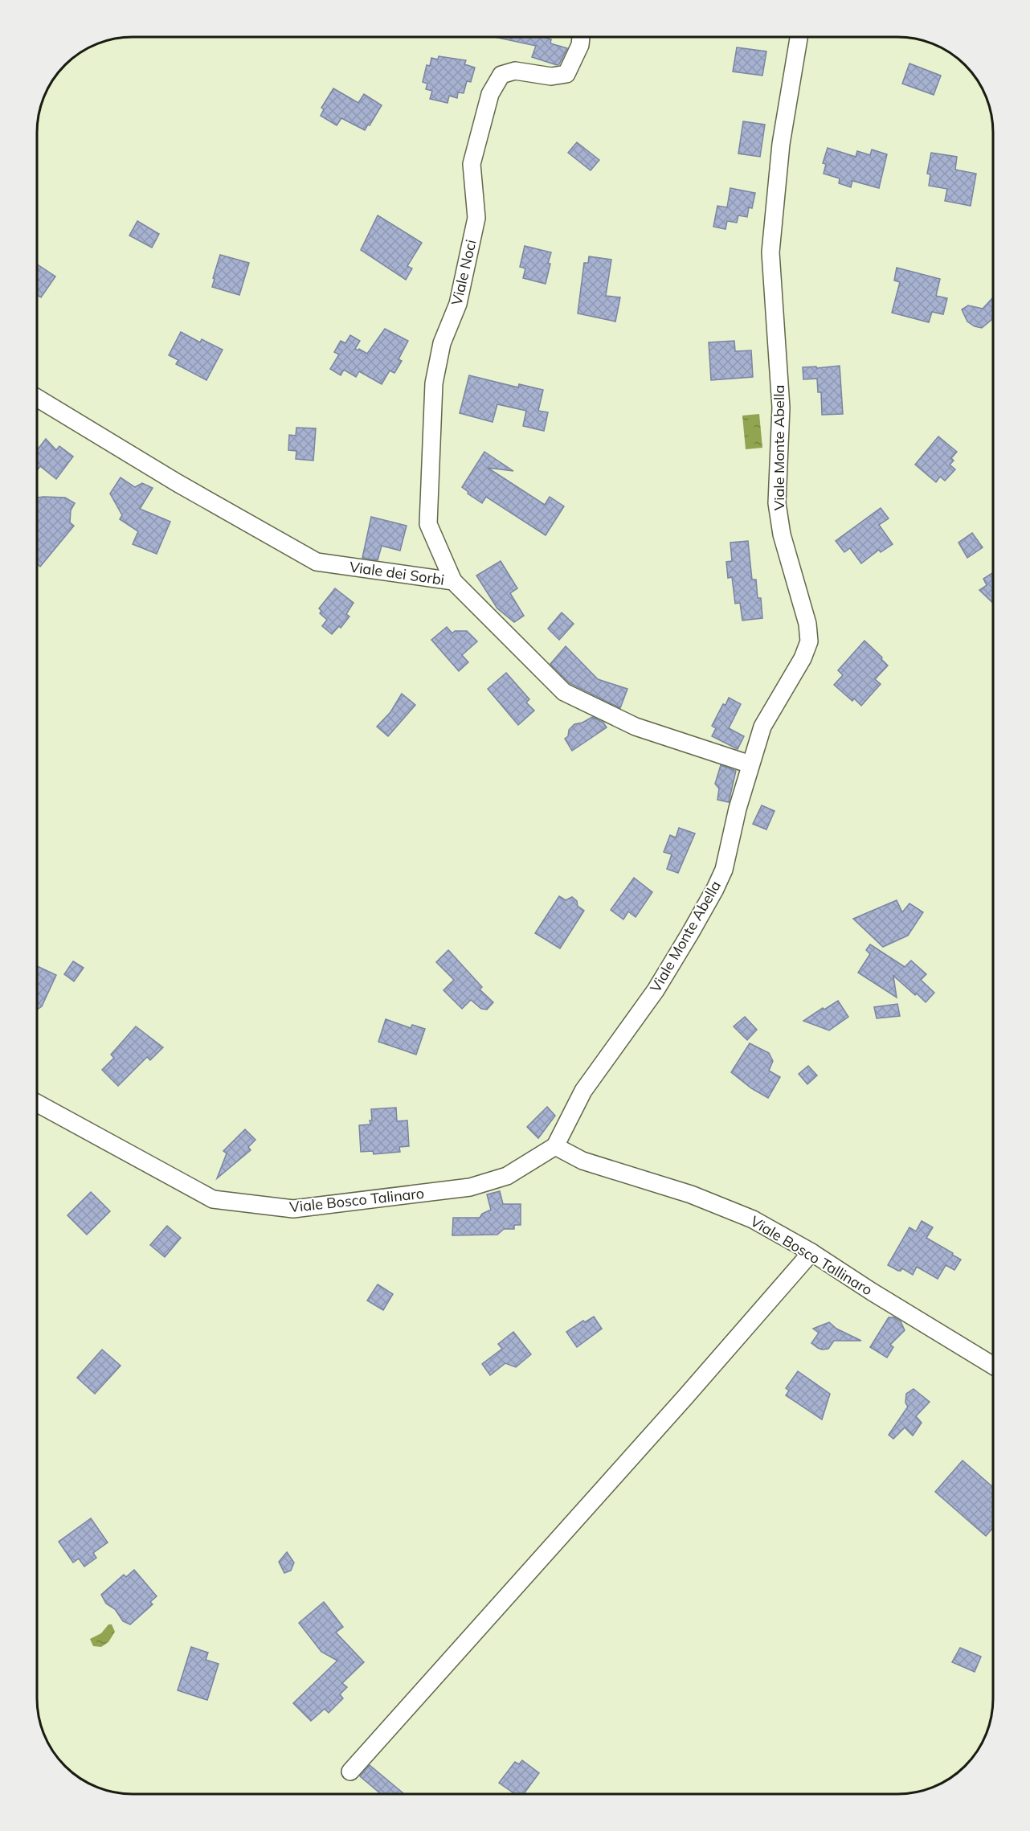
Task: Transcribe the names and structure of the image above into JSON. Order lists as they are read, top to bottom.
{
  "streets": {
    "street": [
      "Viale Noci",
      "Viale Monte Abella",
      "Viale dei Sorbi",
      "Viale Bosco Talinaro",
      "Viale Bosco Tallinaro"
    ]
  },
  "crossings": [
    ["Viale Noci", "Viale dei Sorbi"],
    ["Viale Monte Abella", "Viale dei Sorbi"],
    ["Viale Monte Abella", "Viale Bosco Talinaro"],
    ["Viale Monte Abella", "Viale Bosco Tallinaro"],
    ["Viale Bosco Talinaro", "Viale Bosco Tallinaro"]
  ]
}
